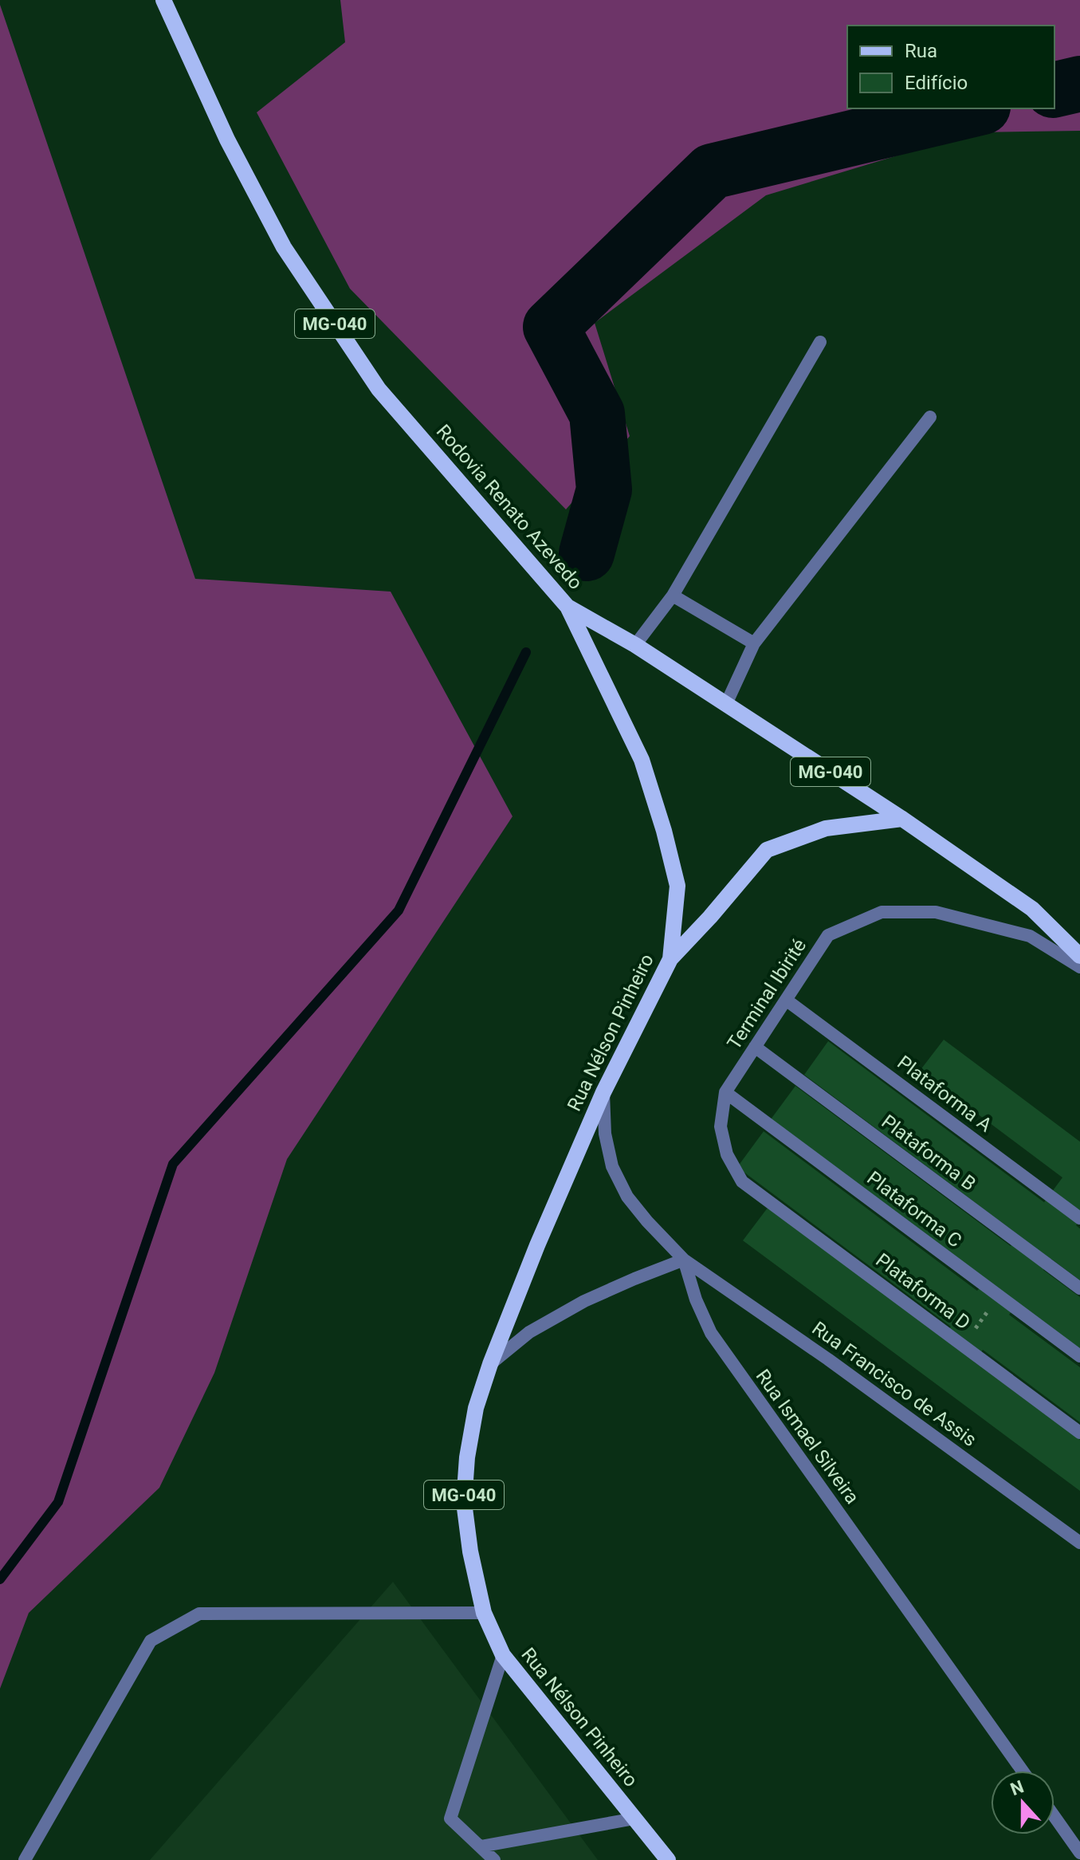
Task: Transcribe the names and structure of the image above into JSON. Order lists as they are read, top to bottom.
{
  "streets": {
    "main road": ["MG-040", "Rodovia Renato Azevedo", "Rua Nélson Pinheiro"],
    "street": [
      "Terminal Ibirité",
      "Plataforma A",
      "Plataforma B",
      "Plataforma C",
      "Plataforma D",
      "Rua Francisco de Assis",
      "Rua Ismael Silveira"
    ]
  },
  "crossings": [
    ["Rodovia Renato Azevedo", "Rua Nélson Pinheiro"],
    ["Terminal Ibirité", "Plataforma A"],
    ["Terminal Ibirité", "Plataforma B"],
    ["Terminal Ibirité", "Plataforma C"],
    ["Terminal Ibirité", "Plataforma D"],
    ["Rua Nélson Pinheiro", "Rua Ismael Silveira"],
    ["Rua Francisco de Assis", "Rua Ismael Silveira"]
  ],
  "legend": ["Rua", "Edifício"],
  "north": "top"
}
